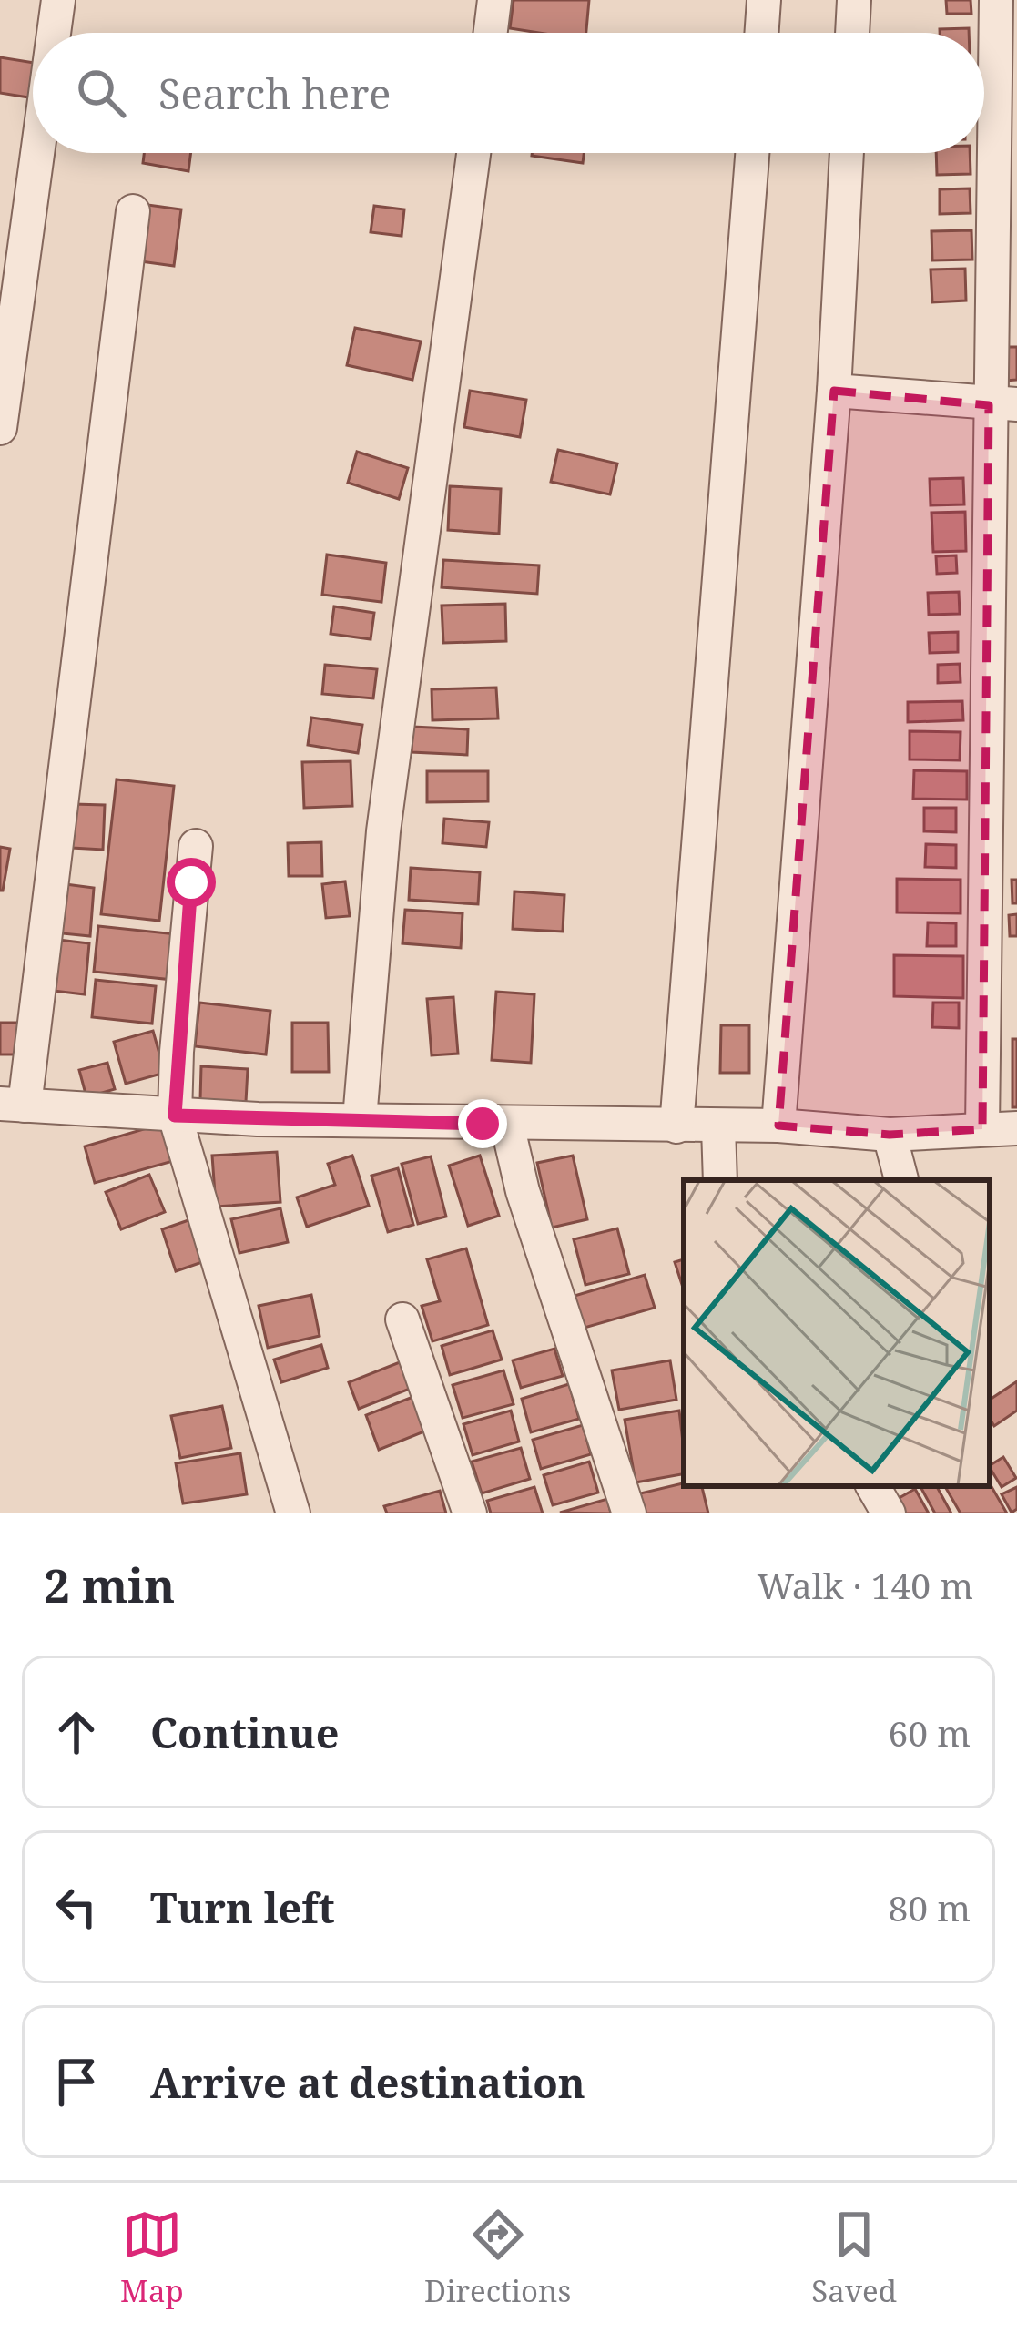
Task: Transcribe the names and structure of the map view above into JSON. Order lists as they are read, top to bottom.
{
  "page": {
    "search": "Search here",
    "heading": ["2 min", "Walk · 140 m"],
    "list": [
      ["Continue", "60 m"],
      ["Turn left", "80 m"],
      "Arrive at destination"
    ],
    "nav": ["Map", "Directions", "Saved"]
  }
}
